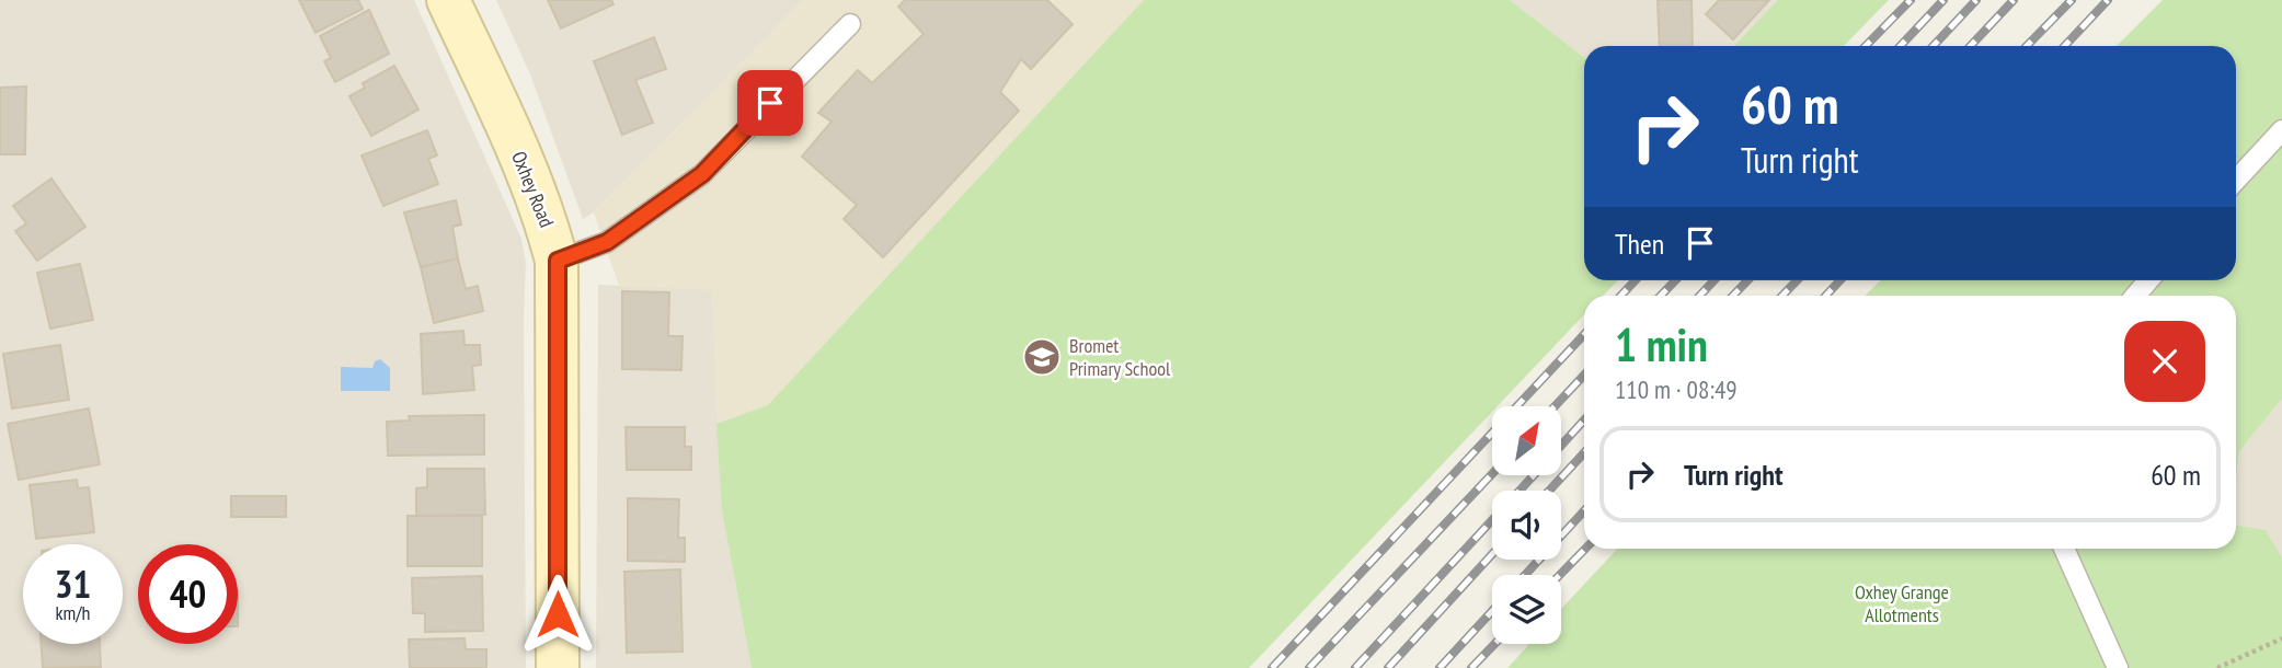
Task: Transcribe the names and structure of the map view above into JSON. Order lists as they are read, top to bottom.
{
  "streets": {
    "street": ["Oxhey Road"]
  },
  "parks": ["Oxhey Grange Allotments"],
  "places": {
    "school or university": ["Bromet Primary School"]
  },
  "north": "top right",
  "page": {
    "turn": ["60 m", "Turn right"],
    "then": "Then",
    "heading": ["1 min", "110 m · 08:49"],
    "list": [
      {
        "name": "Turn right",
        "value": "60 m"
      }
    ],
    "speed": "31 km/h",
    "limit": "40"
  }
}
